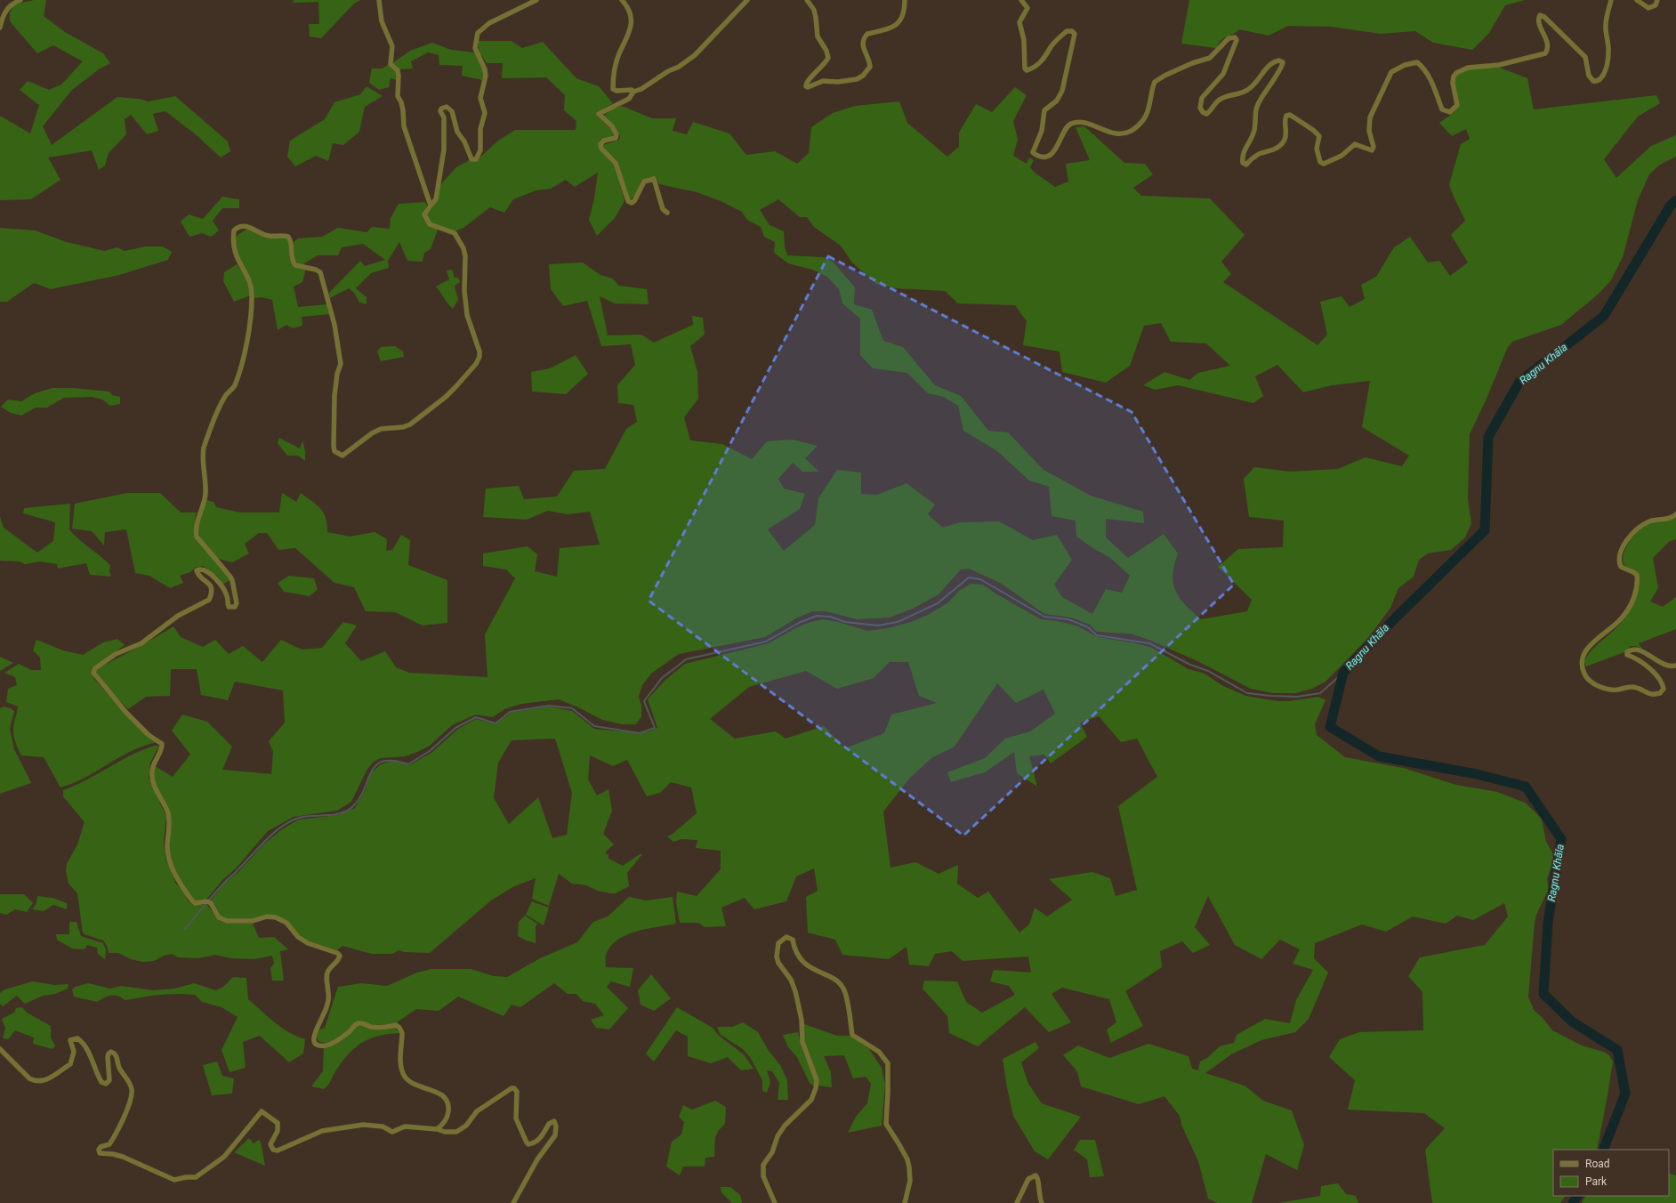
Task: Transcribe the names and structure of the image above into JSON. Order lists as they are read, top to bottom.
{
  "water": ["Ragnu Khāla"],
  "legend": ["Road", "Park"]
}
